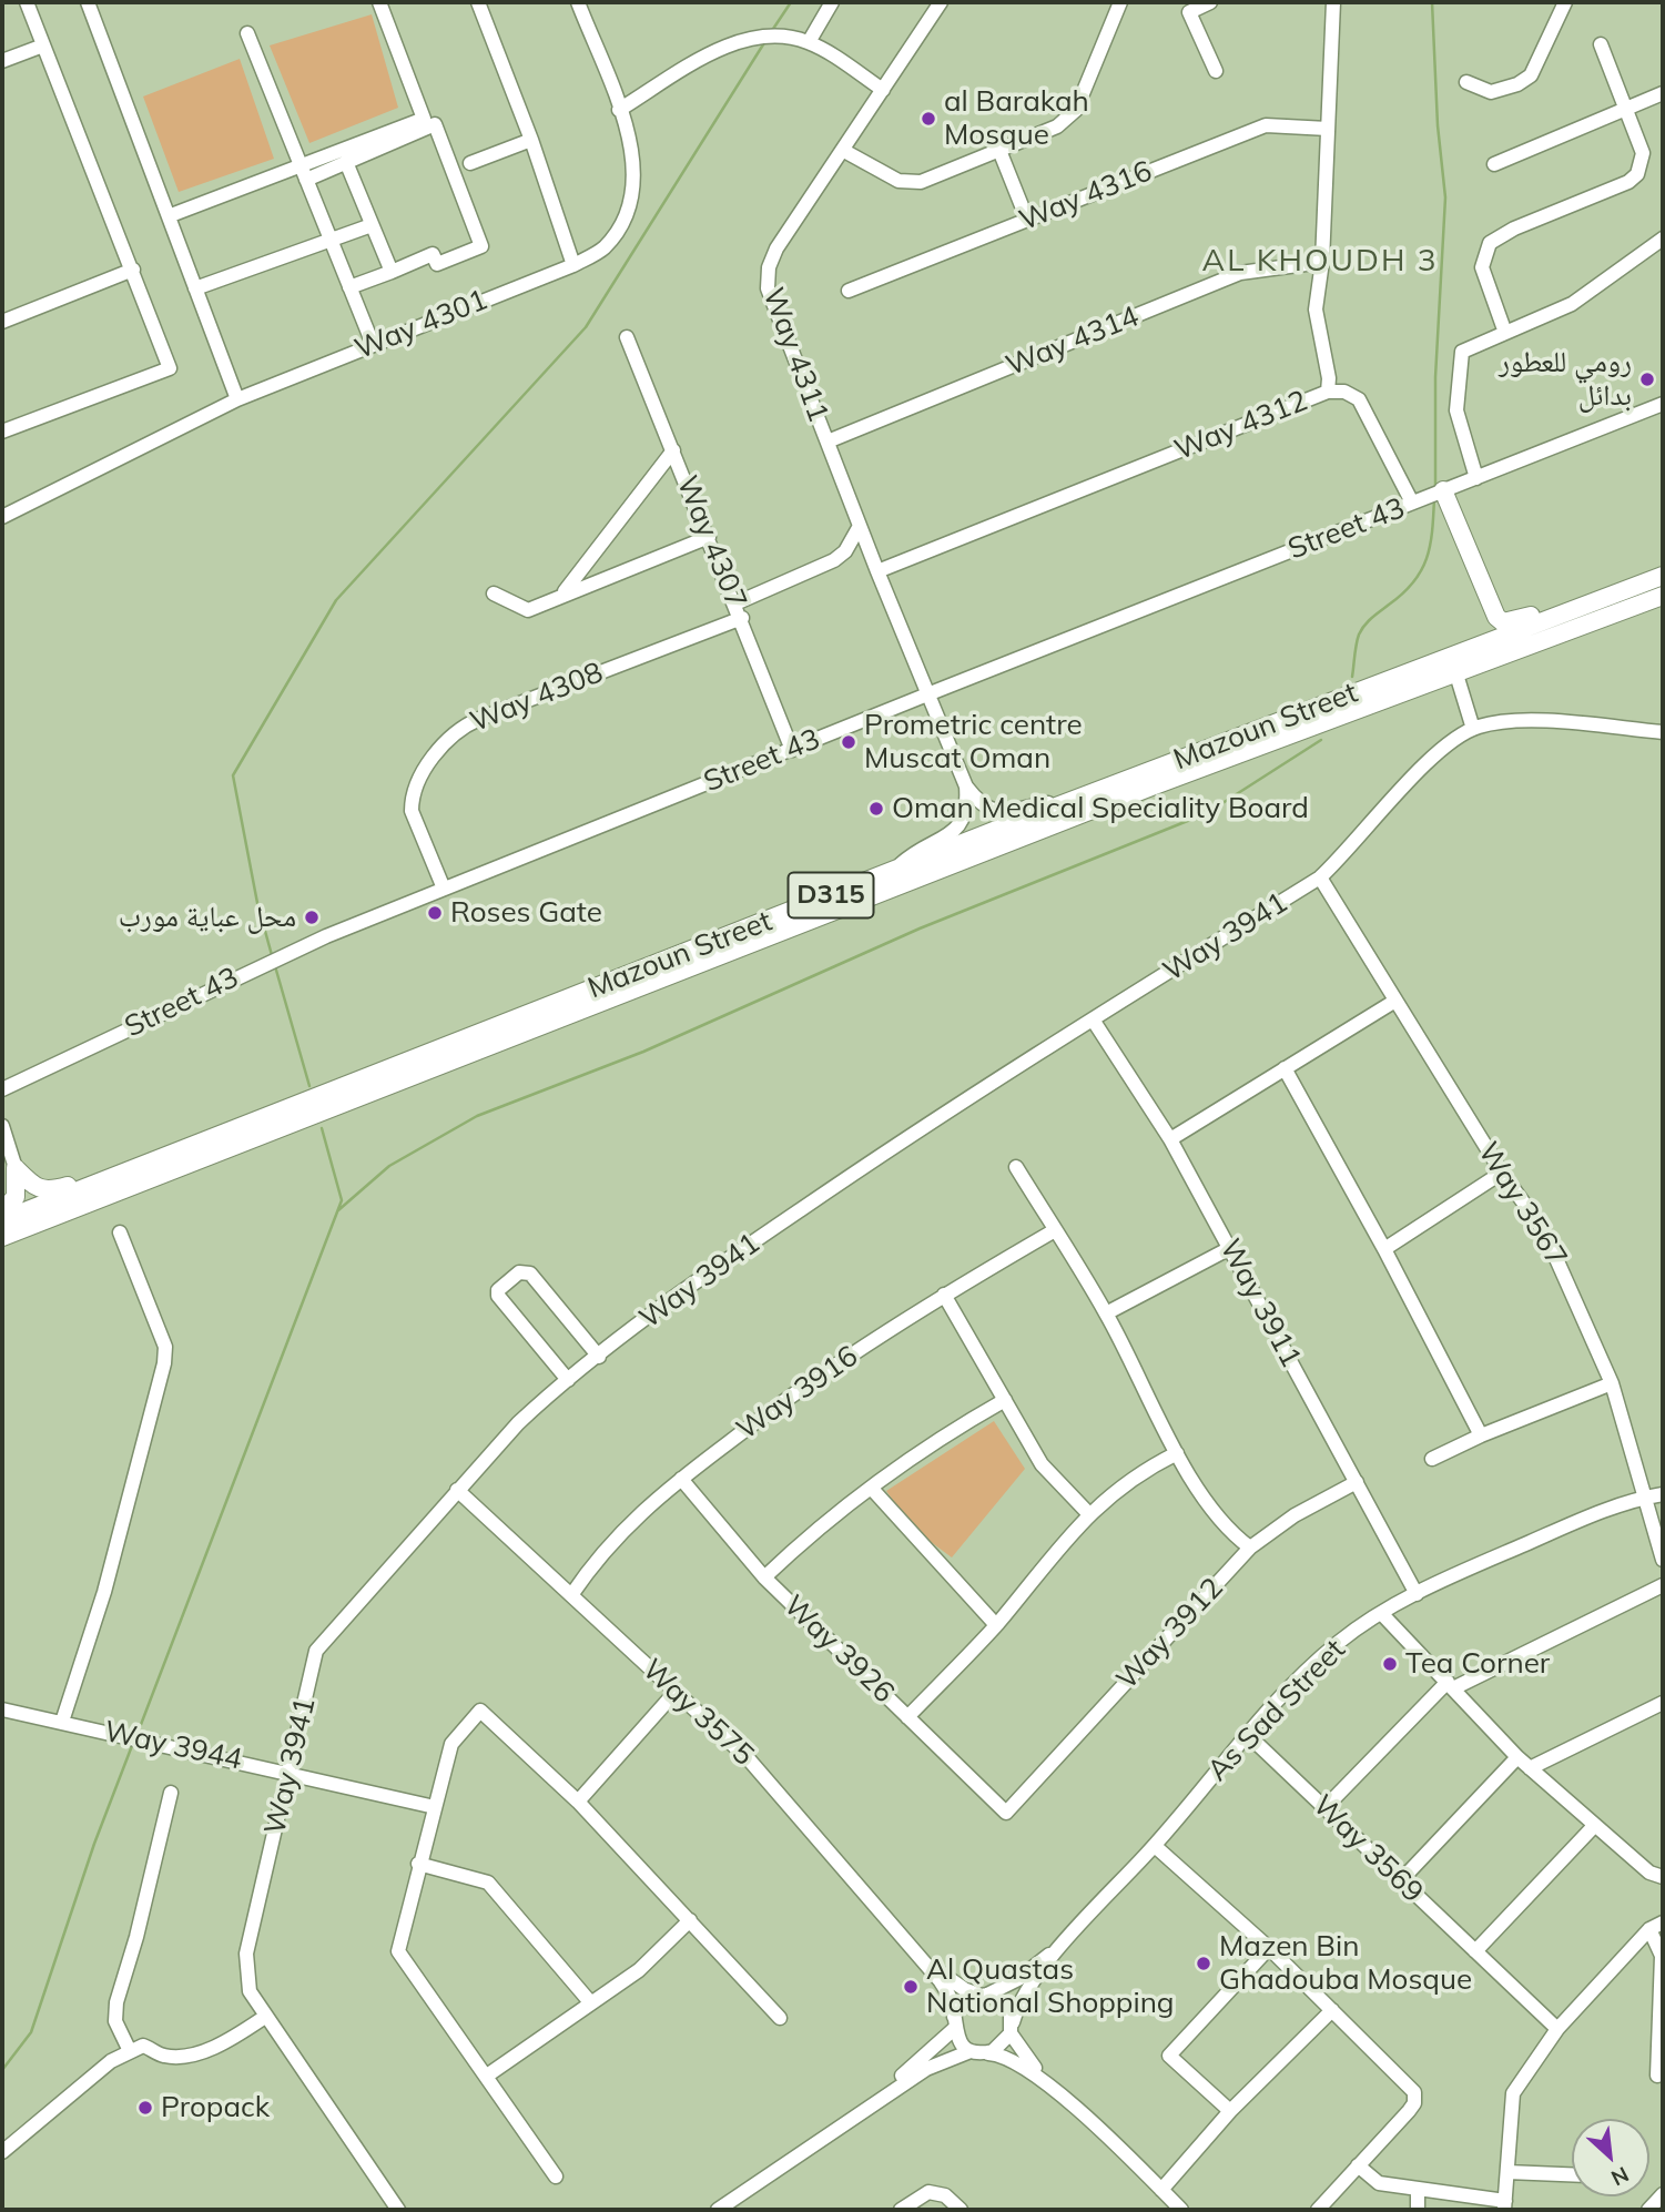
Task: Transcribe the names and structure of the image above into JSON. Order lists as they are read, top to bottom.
{
  "streets": {
    "main road": ["Mazoun Street", "D315"],
    "street": [
      "Way 4316",
      "Way 4301",
      "Way 4314",
      "Way 4311",
      "Way 4312",
      "Street 43",
      "Way 4307",
      "Way 4308",
      "Way 3941",
      "Way 3567",
      "Way 3911",
      "Way 3916",
      "Way 3912",
      "Way 3926",
      "As Sad Street",
      "Way 3575",
      "Way 3944",
      "Way 3569"
    ]
  },
  "crossings": [
    ["Way 4316", "Way 4312"],
    ["Way 4314", "Way 4311"],
    ["Way 4314", "Way 4312"],
    ["Way 4311", "Way 4312"],
    ["Way 4311", "Street 43"],
    ["Street 43", "Way 4307"],
    ["Street 43", "Way 4308"],
    ["Way 4307", "Way 4308"],
    ["Way 3941", "Way 3567"],
    ["Way 3941", "Way 3911"],
    ["Way 3941", "Way 3575"],
    ["Way 3941", "Way 3944"],
    ["Way 3567", "As Sad Street"],
    ["Way 3911", "Way 3912"],
    ["Way 3911", "As Sad Street"],
    ["Way 3916", "Way 3926"],
    ["Way 3916", "Way 3575"],
    ["Way 3912", "Way 3926"],
    ["As Sad Street", "Way 3575"],
    ["As Sad Street", "Way 3569"]
  ],
  "districts": ["AL KHOUDH 3"],
  "places": [
    "al Barakah Mosque",
    "رومي للعطور بدائل",
    "Prometric centre Muscat Oman",
    "Oman Medical Speciality Board",
    "Roses Gate",
    "محل عباية مورب",
    "Tea Corner",
    "Mazen Bin Ghadouba Mosque",
    "Al Quastas National Shopping",
    "Propack"
  ],
  "north": "bottom right"
}
